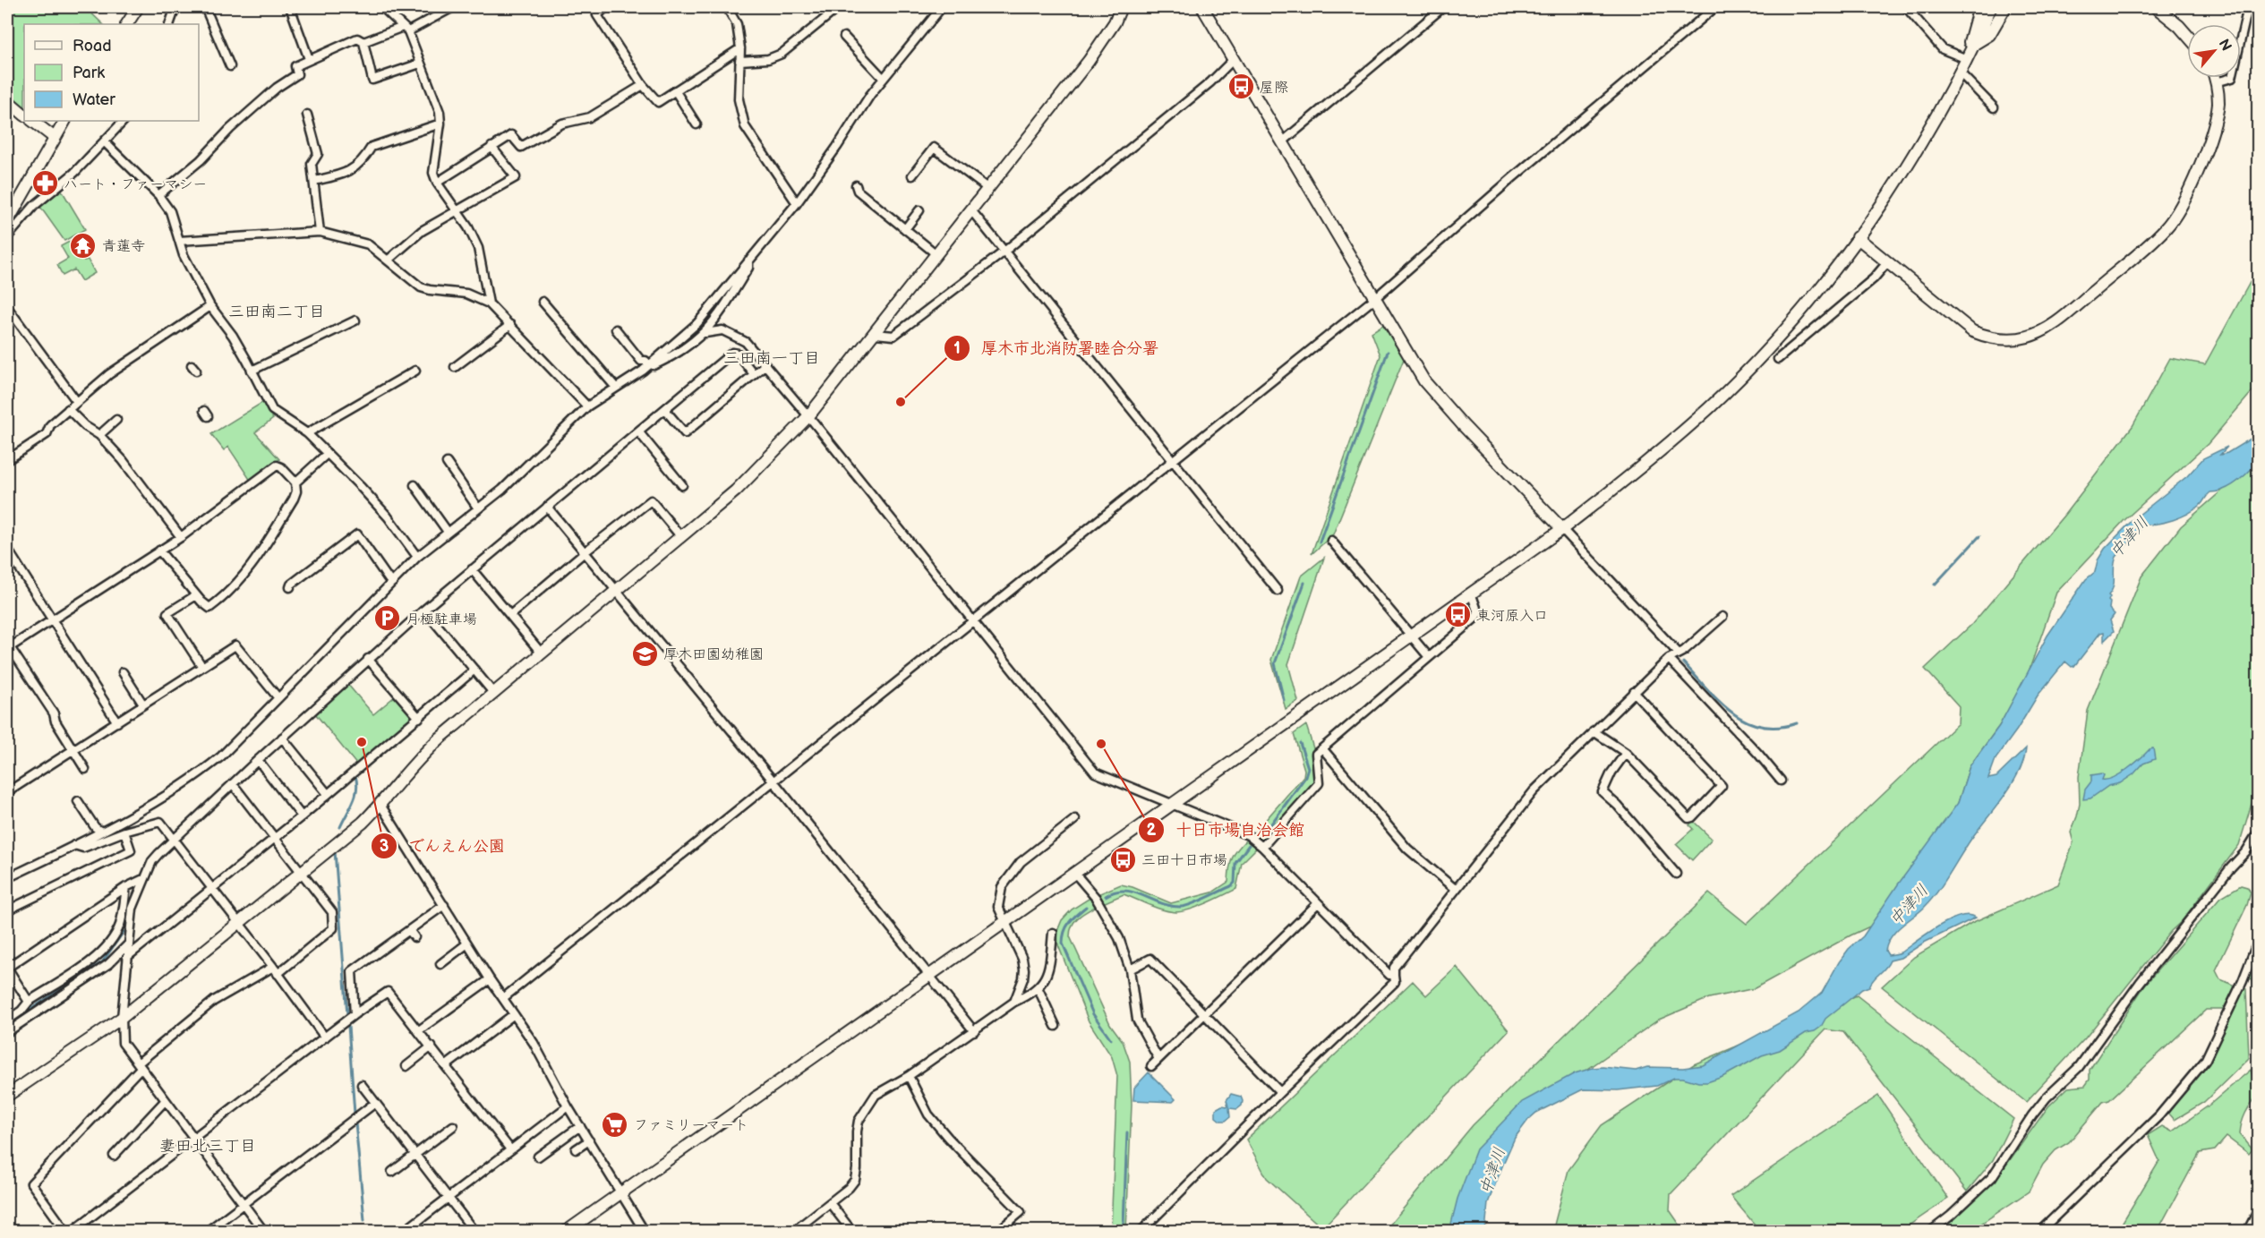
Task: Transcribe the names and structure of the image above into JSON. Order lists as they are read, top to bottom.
{
  "districts": ["三田南二丁目", "三田南一丁目", "妻田北三丁目"],
  "water": ["中津川"],
  "places": {
    "bus stop": ["屋際", "東河原入口", "三田十日市場"],
    "pharmacy": ["ハート・ファーマシー"],
    "temple": ["青蓮寺"],
    "other": ["厚木市北消防署睦合分署", "でんえん公園", "十日市場自治会館"],
    "parking": ["月極駐車場"],
    "school or university": ["厚木田園幼稚園"],
    "supermarket": ["ファミリーマート"]
  },
  "legend": ["Road", "Park", "Water"],
  "north": "top right"
}
